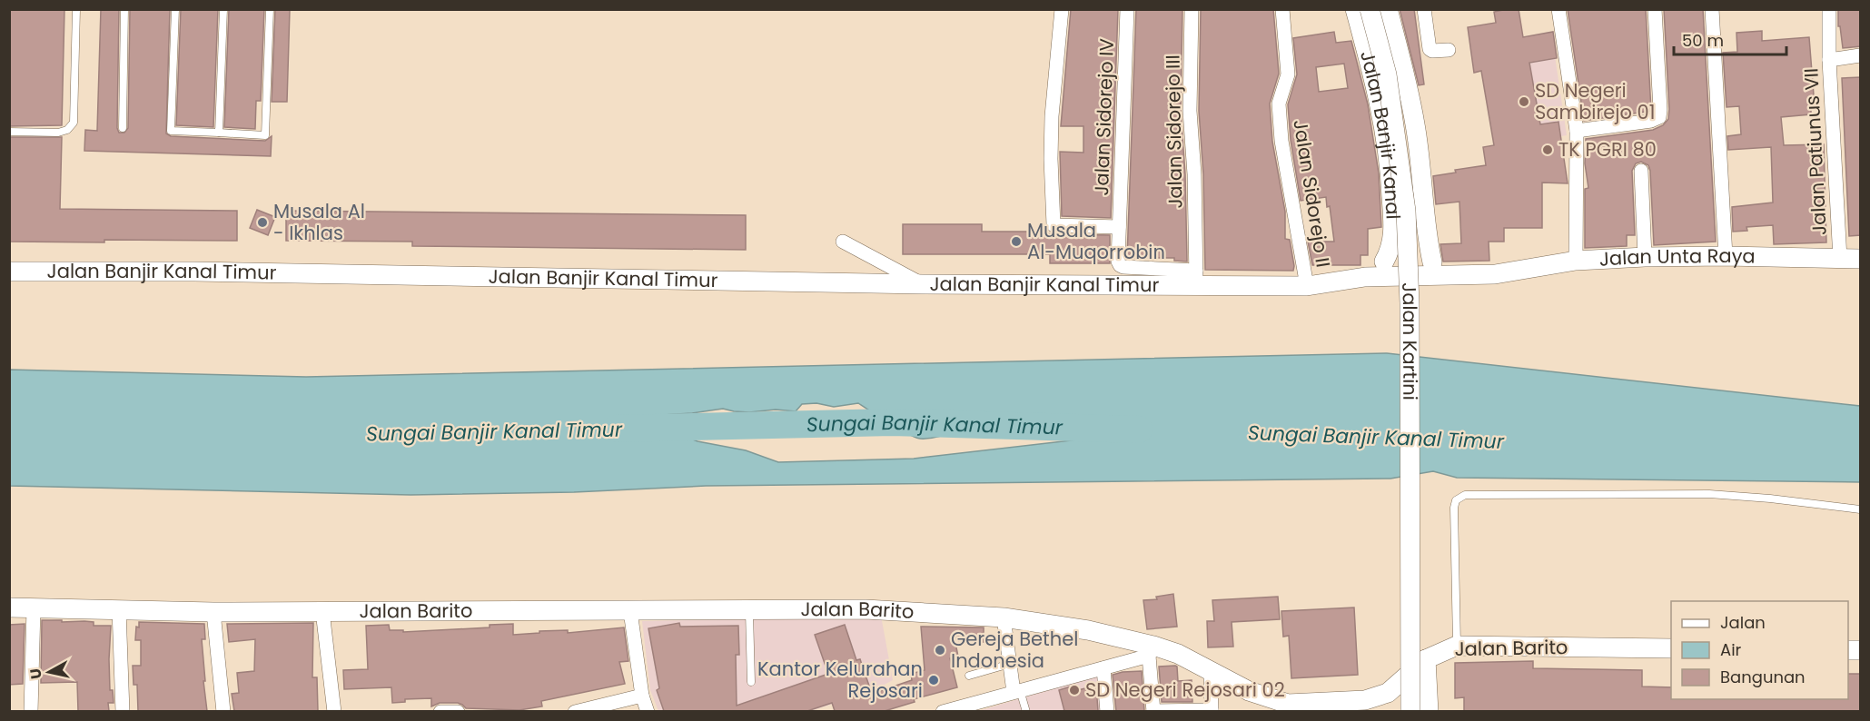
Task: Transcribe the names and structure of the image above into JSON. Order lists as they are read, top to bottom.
{
  "streets": {
    "street": [
      "Jalan Sidorejo IV",
      "Jalan Sidorejo III",
      "Jalan Banjir Kanal",
      "Jalan Patiunus VII",
      "Jalan Sidorejo II",
      "Jalan Unta Raya",
      "Jalan Banjir Kanal Timur",
      "Jalan Kartini",
      "Jalan Barito"
    ]
  },
  "crossings": [
    ["Jalan Sidorejo IV", "Jalan Sidorejo III"],
    ["Jalan Sidorejo IV", "Jalan Banjir Kanal Timur"],
    ["Jalan Sidorejo III", "Jalan Banjir Kanal Timur"],
    ["Jalan Patiunus VII", "Jalan Unta Raya"]
  ],
  "water": ["Sungai Banjir Kanal Timur"],
  "places": [
    "SD Negeri Sambirejo 01",
    "TK PGRI 80",
    "Musala Al - Ikhlas",
    "Musala Al-Muqorrobin",
    "Gereja Bethel Indonesia",
    "Kantor Kelurahan Rejosari",
    "SD Negeri Rejosari 02"
  ],
  "legend": ["Jalan", "Air", "Bangunan"],
  "scale_bar": "50 m",
  "north": "left"
}
